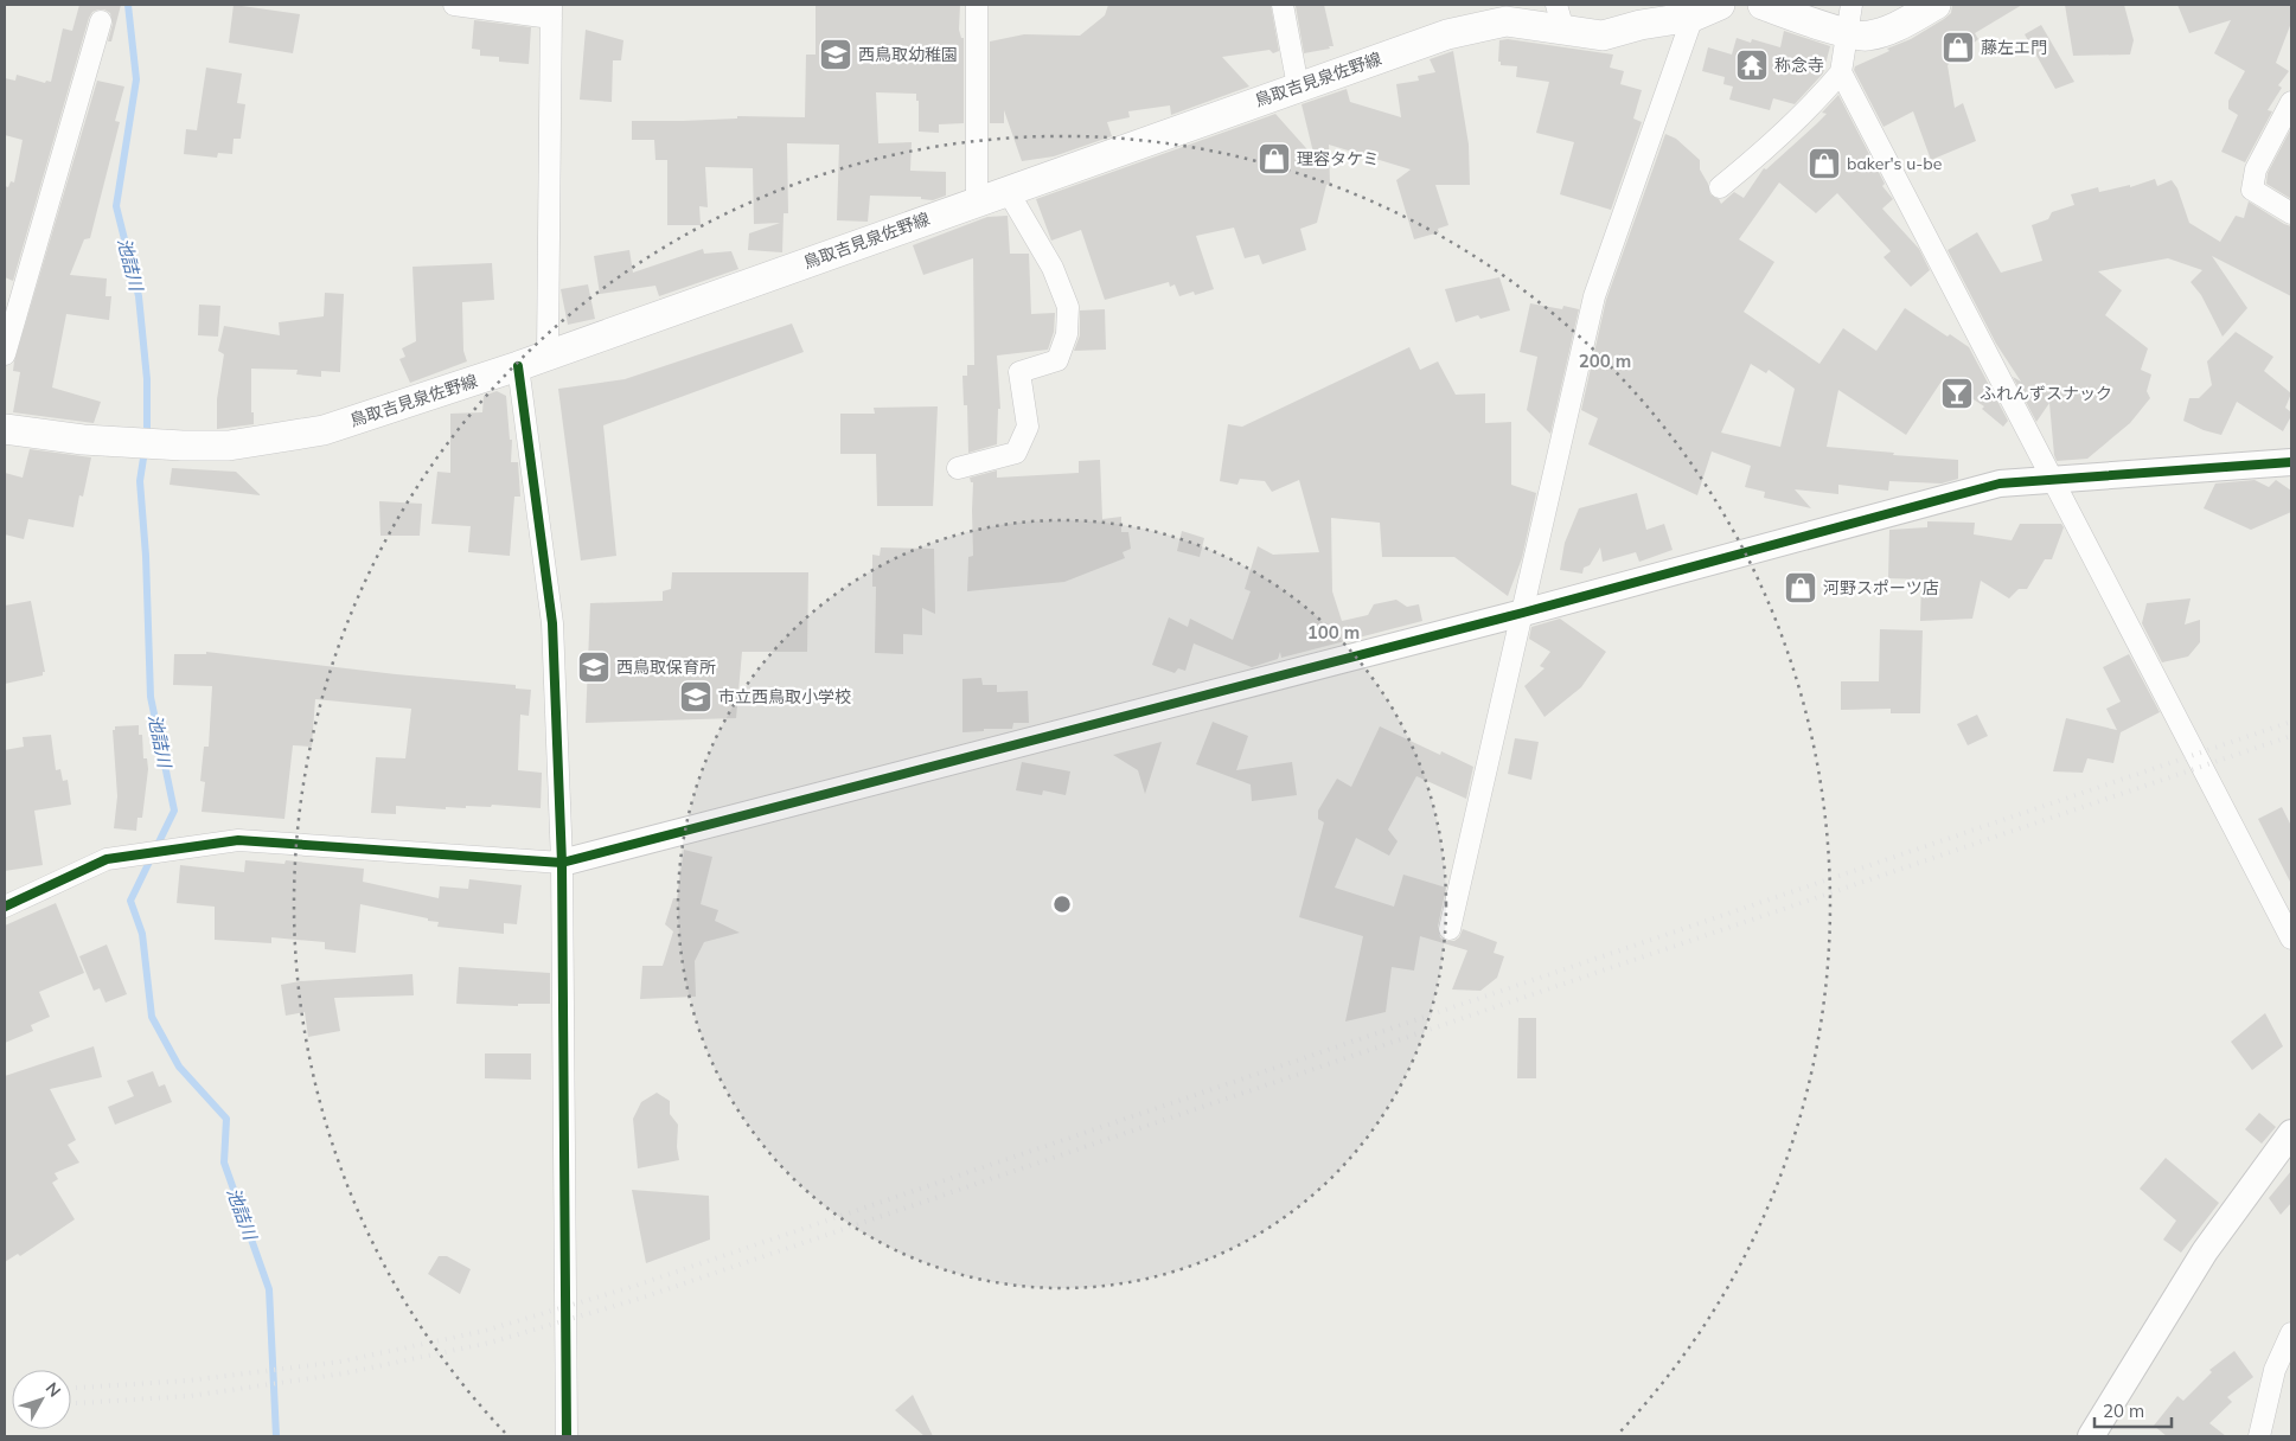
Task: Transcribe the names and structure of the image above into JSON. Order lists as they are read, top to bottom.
{
  "streets": {
    "main road": ["鳥取吉見泉佐野線"]
  },
  "water": ["池詰川"],
  "places": {
    "shop": [
      "藤左エ門",
      "理容タケミ",
      "baker's u-be",
      "河野スポーツ店"
    ],
    "school or university": ["西鳥取幼稚園", "西鳥取保育所", "市立西鳥取小学校"],
    "temple": ["称念寺"],
    "bar": ["ふれんずスナック"]
  },
  "scale_bar": "20 m",
  "north": "top right",
  "rings": ["200 m", "100 m"]
}
